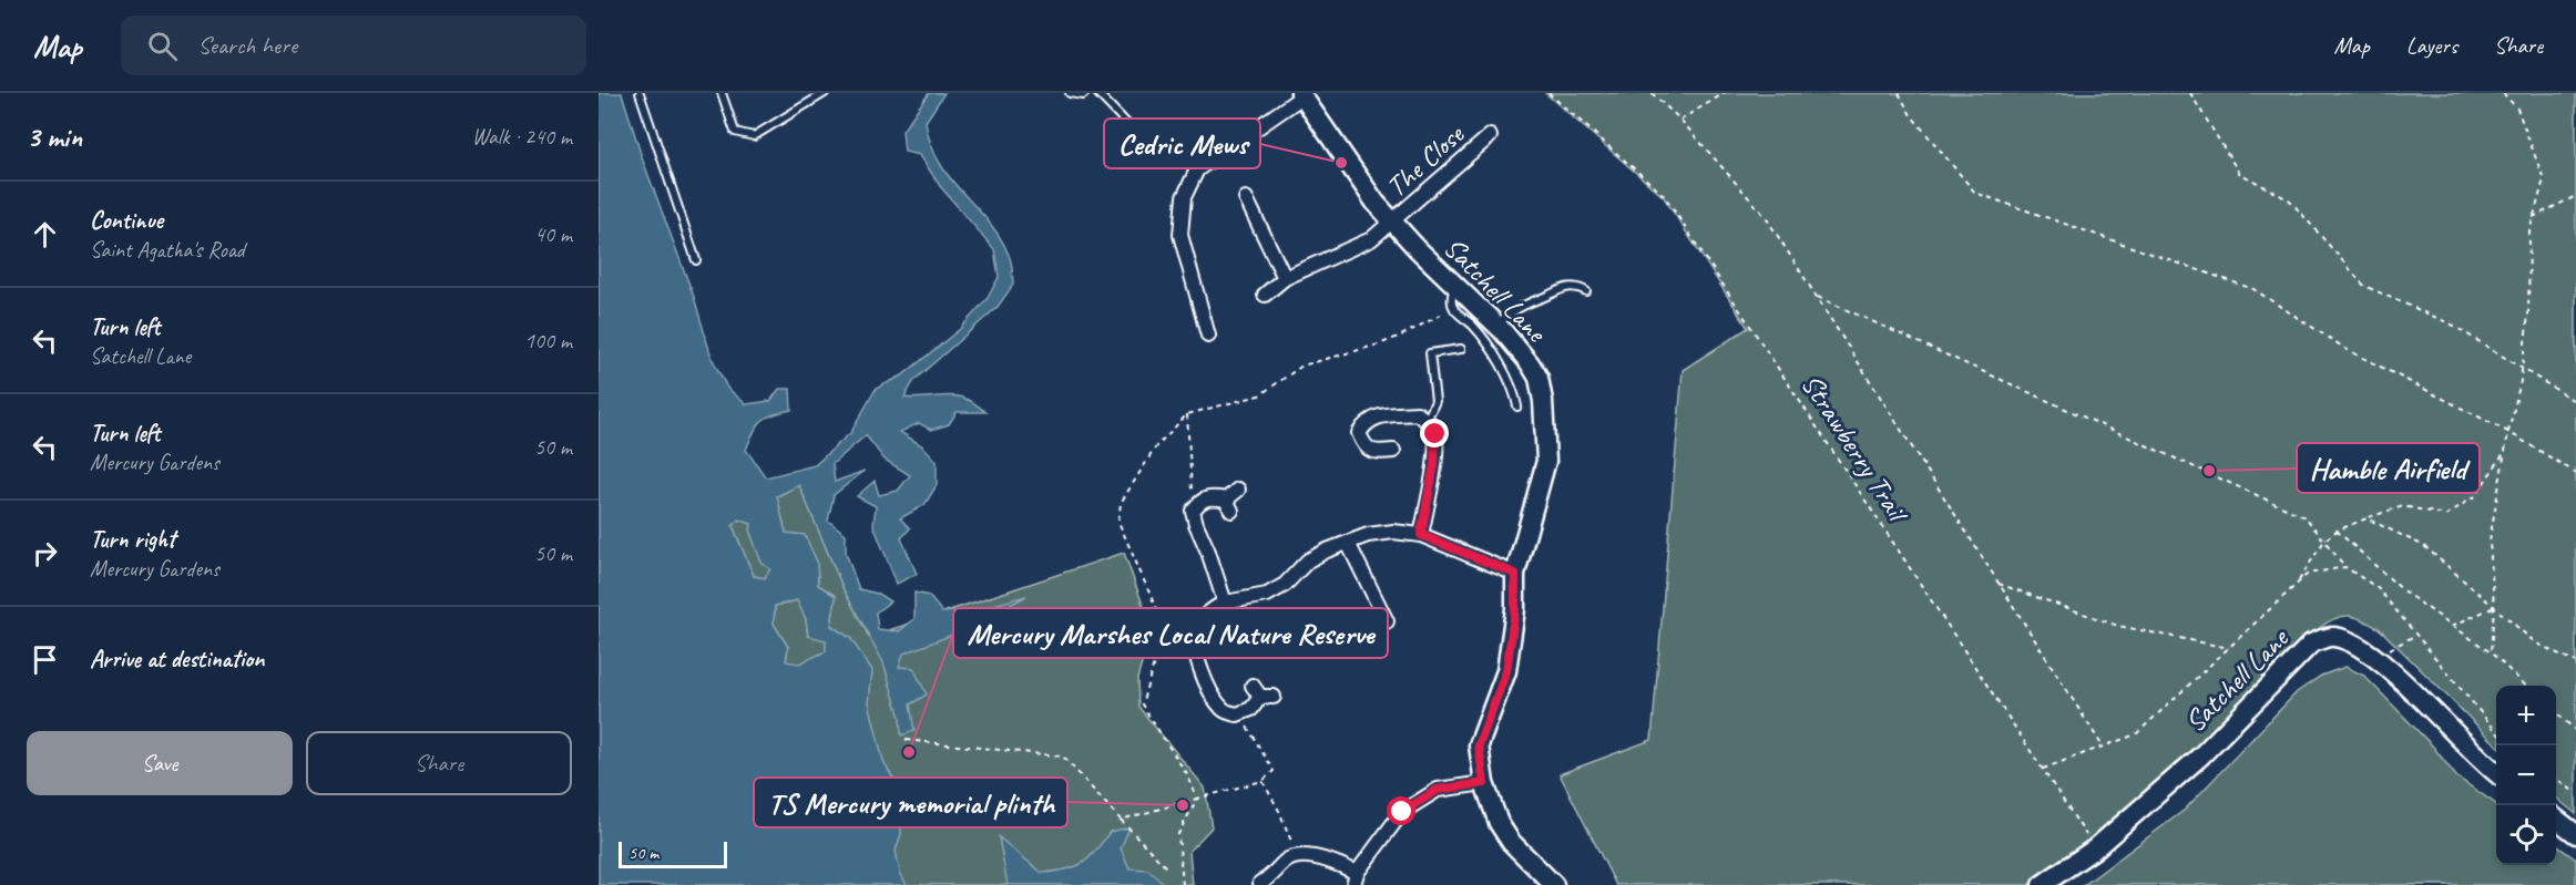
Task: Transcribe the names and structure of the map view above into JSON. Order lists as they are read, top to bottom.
{
  "streets": {
    "street": ["The Close", "Satchell Lane"],
    "path": ["Strawberry Trail"]
  },
  "crossings": [
    ["The Close", "Satchell Lane"],
    ["Satchell Lane", "Strawberry Trail"]
  ],
  "places": [
    "Cedric Mews",
    "Hamble Airfield",
    "Mercury Marshes Local Nature Reserve",
    "TS Mercury memorial plinth"
  ],
  "scale_bar": "50 m",
  "page": {
    "header": "Map",
    "search": "Search here",
    "nav": ["Map", "Layers", "Share"],
    "heading": ["3 min", "Walk · 240 m"],
    "list": [
      ["Continue", "Saint Agatha's Road", "40 m"],
      ["Turn left", "Satchell Lane", "100 m"],
      ["Turn left", "Mercury Gardens", "50 m"],
      ["Turn right", "Mercury Gardens", "50 m"],
      "Arrive at destination"
    ],
    "map_buttons": ["+", "−"],
    "buttons": ["Save", "Share"],
    "scale": "50 m"
  }
}
